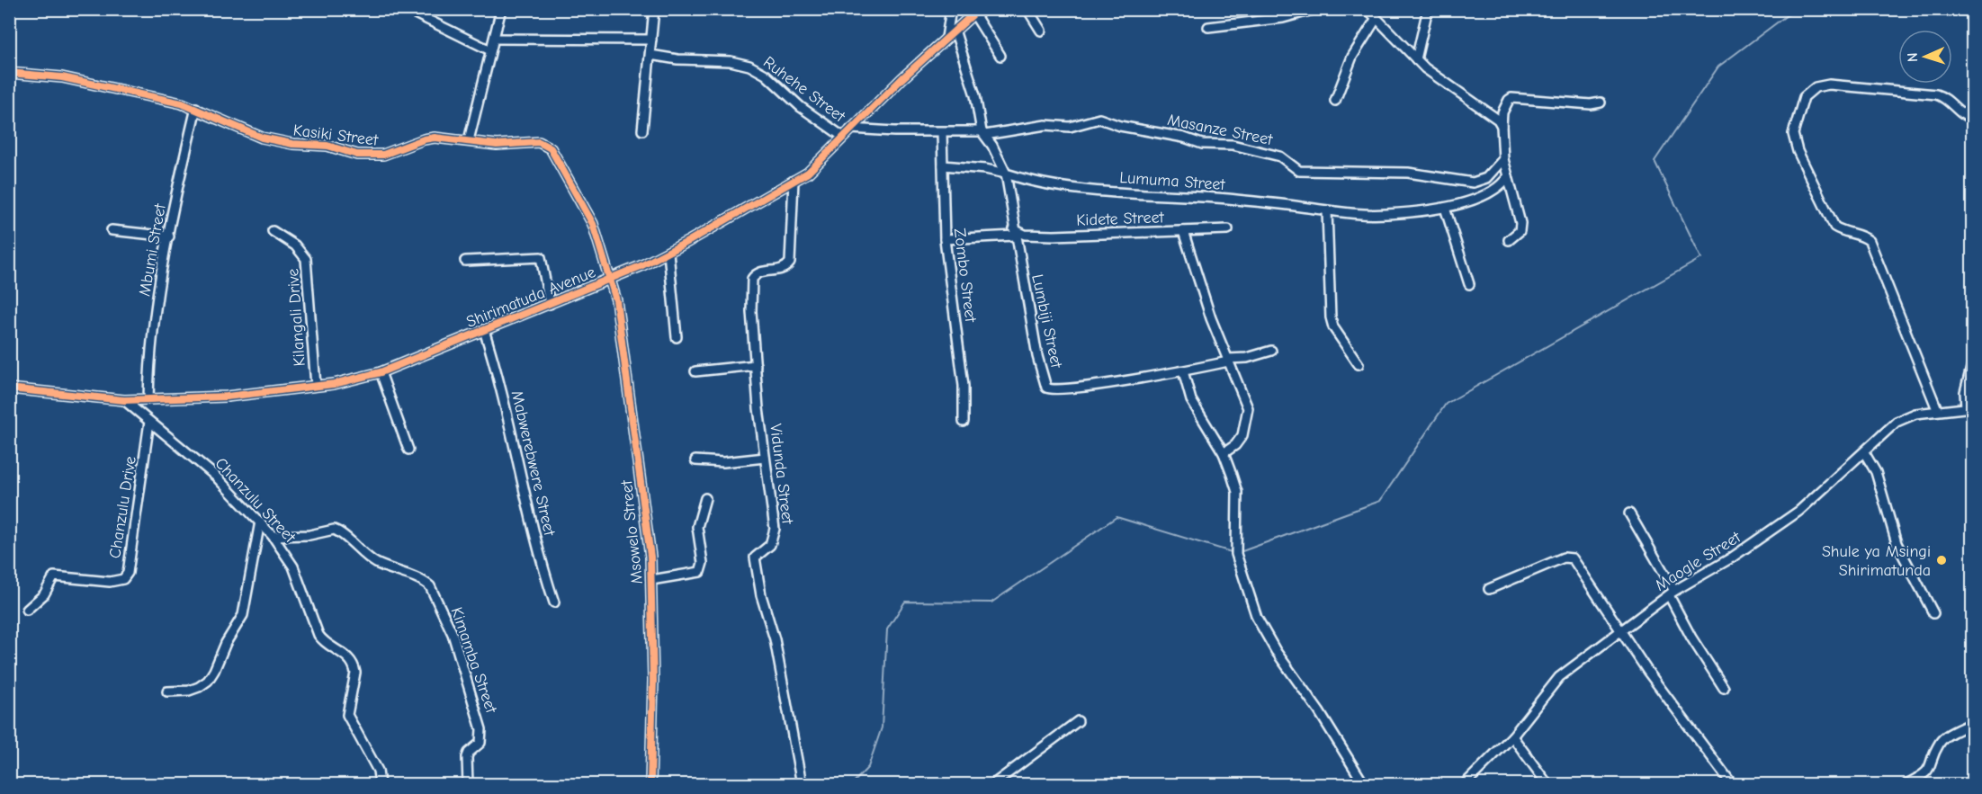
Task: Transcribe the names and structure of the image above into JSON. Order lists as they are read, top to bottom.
{
  "streets": {
    "street": [
      "Ruhehe Street",
      "Masanze Street",
      "Kasiki Street",
      "Lumuma Street",
      "Kidete Street",
      "Mbumi Street",
      "Zombo Street",
      "Shirimatuda Avenue",
      "Kilangali Drive",
      "Lumbiji Street",
      "Mabwerebwere Street",
      "Vidunda Street",
      "Chanzulu Street",
      "Chanzulu Drive",
      "Msowelo Street",
      "Maogle Street",
      "Kimamba Street"
    ]
  },
  "crossings": [
    ["Ruhehe Street", "Shirimatuda Avenue"],
    ["Kasiki Street", "Mbumi Street"],
    ["Kasiki Street", "Shirimatuda Avenue"],
    ["Kasiki Street", "Msowelo Street"],
    ["Lumuma Street", "Zombo Street"],
    ["Lumuma Street", "Lumbiji Street"],
    ["Kidete Street", "Zombo Street"],
    ["Kidete Street", "Lumbiji Street"],
    ["Mbumi Street", "Shirimatuda Avenue"],
    ["Shirimatuda Avenue", "Kilangali Drive"],
    ["Shirimatuda Avenue", "Mabwerebwere Street"],
    ["Shirimatuda Avenue", "Vidunda Street"],
    ["Shirimatuda Avenue", "Chanzulu Street"],
    ["Shirimatuda Avenue", "Msowelo Street"],
    ["Chanzulu Street", "Chanzulu Drive"],
    ["Chanzulu Street", "Kimamba Street"]
  ],
  "places": ["Shule ya Msingi Shirimatunda"],
  "north": "left"
}
